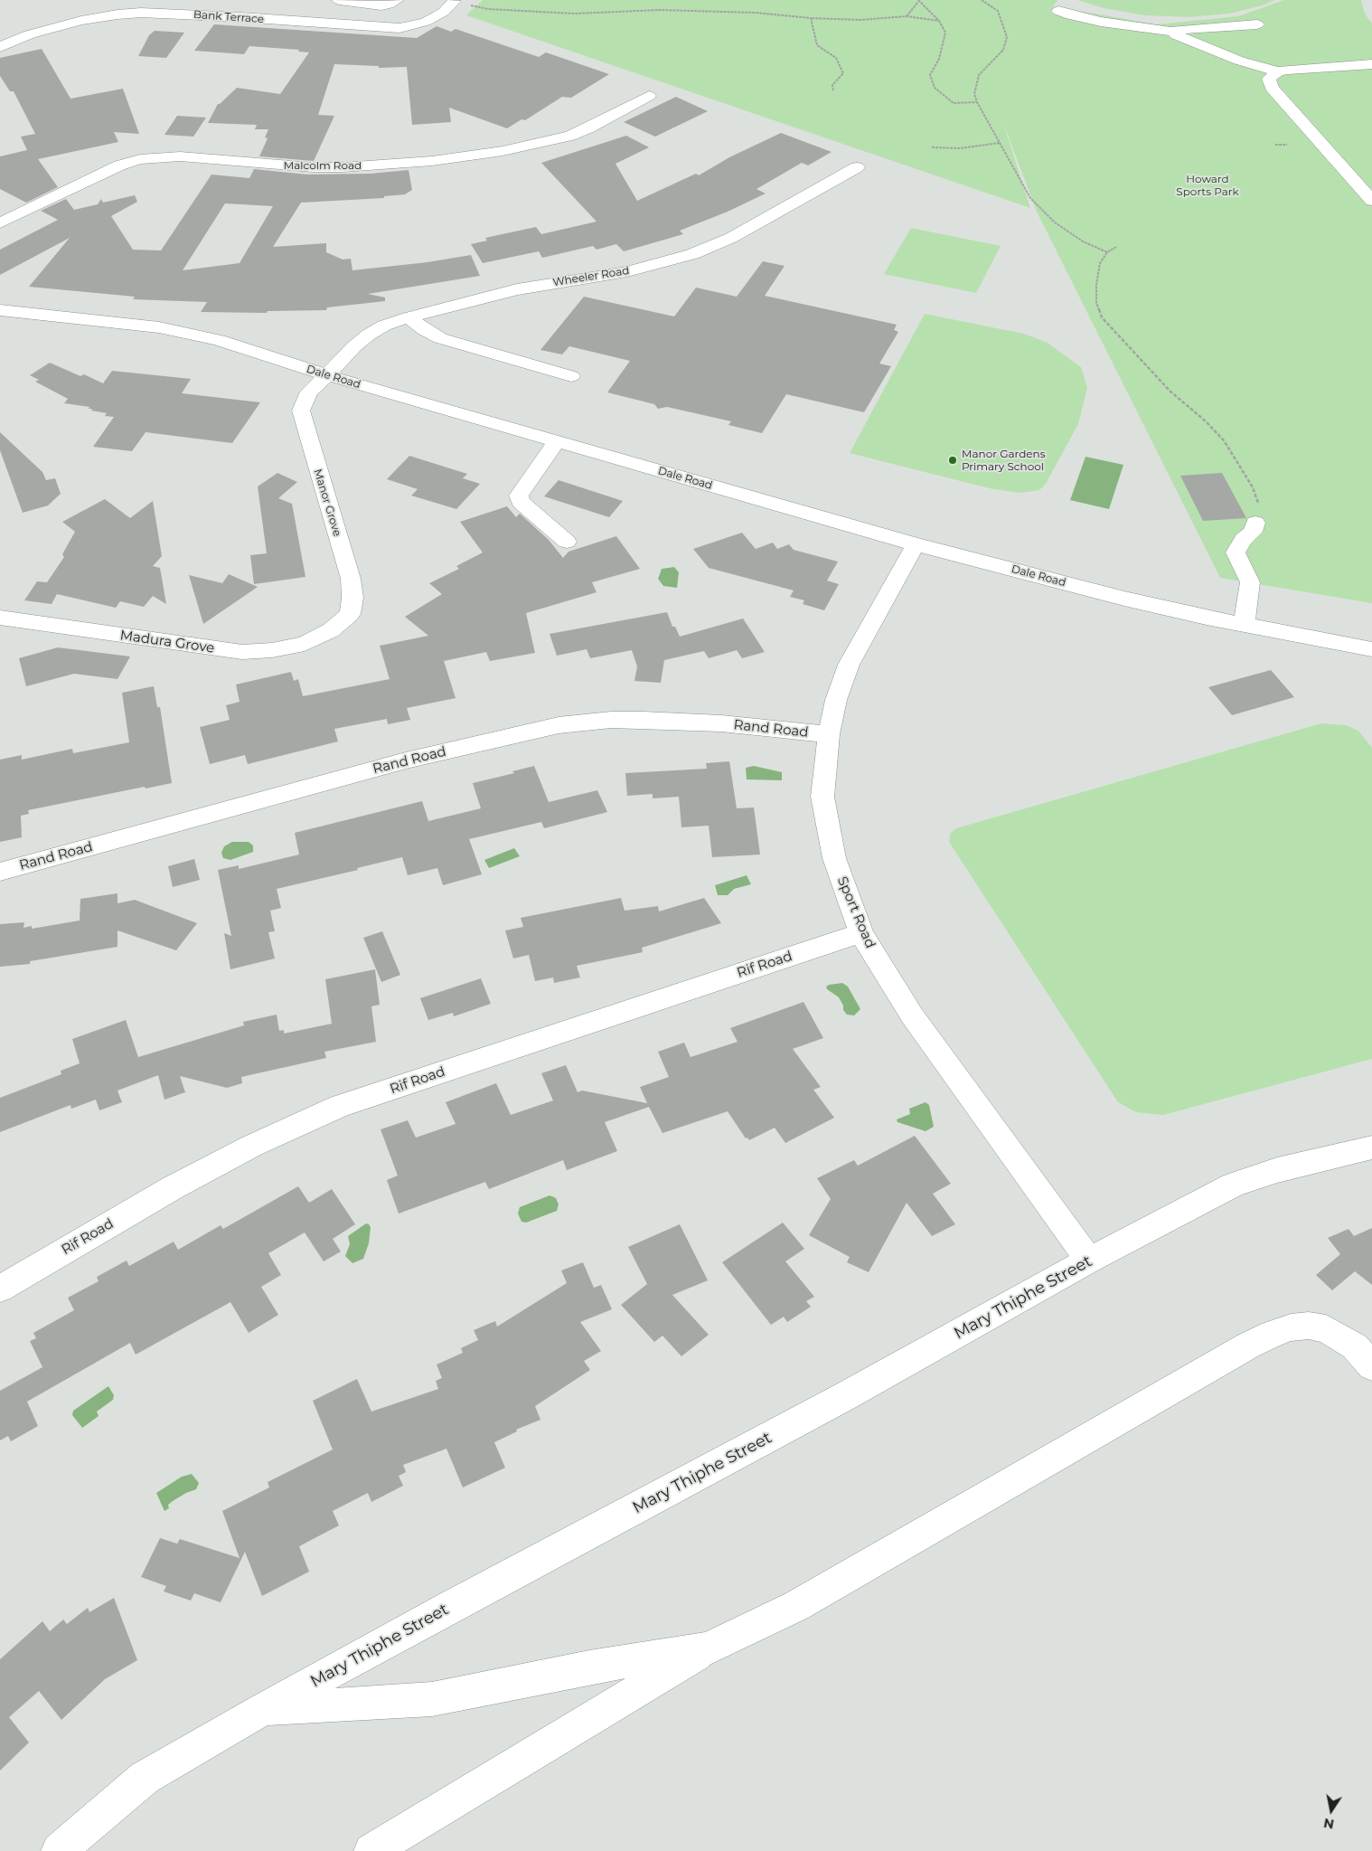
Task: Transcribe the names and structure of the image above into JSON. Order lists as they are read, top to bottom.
{
  "streets": {
    "street": [
      "Bank Terrace",
      "Malcolm Road",
      "Wheeler Road",
      "Dale Road",
      "Manor Grove",
      "Madura Grove",
      "Rand Road",
      "Sport Road",
      "Rif Road",
      "Mary Thiphe Street"
    ]
  },
  "crossings": [
    ["Wheeler Road", "Dale Road"],
    ["Wheeler Road", "Manor Grove"],
    ["Dale Road", "Manor Grove"],
    ["Dale Road", "Sport Road"],
    ["Manor Grove", "Madura Grove"],
    ["Rand Road", "Sport Road"],
    ["Sport Road", "Rif Road"],
    ["Sport Road", "Mary Thiphe Street"]
  ],
  "parks": ["Howard Sports Park"],
  "places": ["Manor Gardens Primary School"],
  "north": "bottom"
}
